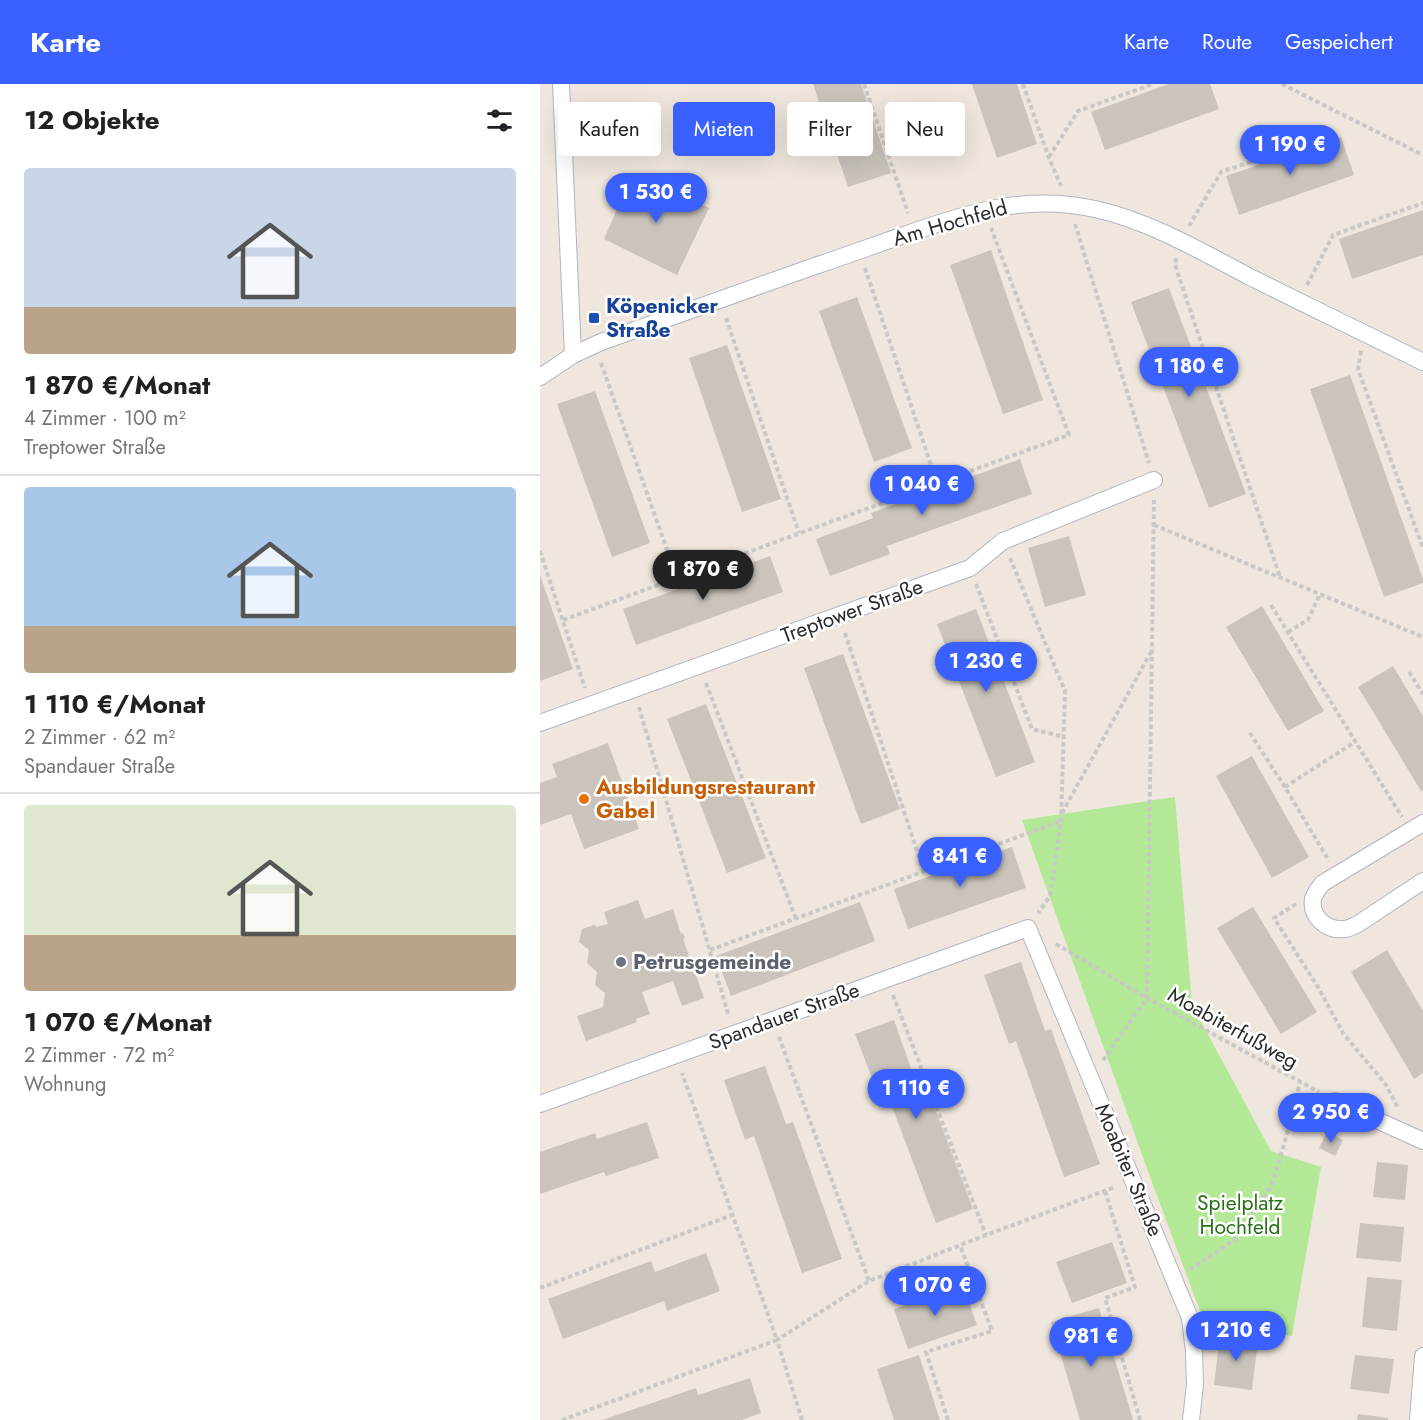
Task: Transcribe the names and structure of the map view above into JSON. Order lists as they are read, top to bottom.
{
  "streets": {
    "street": [
      "Am Hochfeld",
      "Treptower Straße",
      "Spandauer Straße",
      "Moabiter Straße"
    ],
    "path": ["Moabiterfußweg"]
  },
  "crossings": [
    ["Spandauer Straße", "Moabiterfußweg"],
    ["Spandauer Straße", "Moabiter Straße"],
    ["Moabiterfußweg", "Moabiter Straße"]
  ],
  "parks": ["Spielplatz Hochfeld"],
  "places": {
    "transit": ["Köpenicker Straße"],
    "other": ["Ausbildungsrestaurant Gabel", "Petrusgemeinde"]
  },
  "page": {
    "header": "Karte",
    "nav": ["Karte", "Route", "Gespeichert"],
    "heading": "12 Objekte",
    "chip": [
      "Kaufen",
      "Mieten",
      "Filter",
      "Neu"
    ],
    "price": [
      "1 190 €",
      "1 530 €",
      "1 180 €",
      "1 040 €",
      "1 870 €",
      "1 230 €",
      "841 €",
      "1 110 €",
      "2 950 €",
      "1 070 €",
      "1 210 €",
      "981 €"
    ],
    "list": [
      {
        "name": "1 870 €/Monat",
        "note": "4 Zimmer · 100 m² · Treptower Straße"
      },
      {
        "name": "1 110 €/Monat",
        "note": "2 Zimmer · 62 m² · Spandauer Straße"
      },
      {
        "name": "1 070 €/Monat",
        "note": "2 Zimmer · 72 m² · Wohnung"
      }
    ]
  }
}
